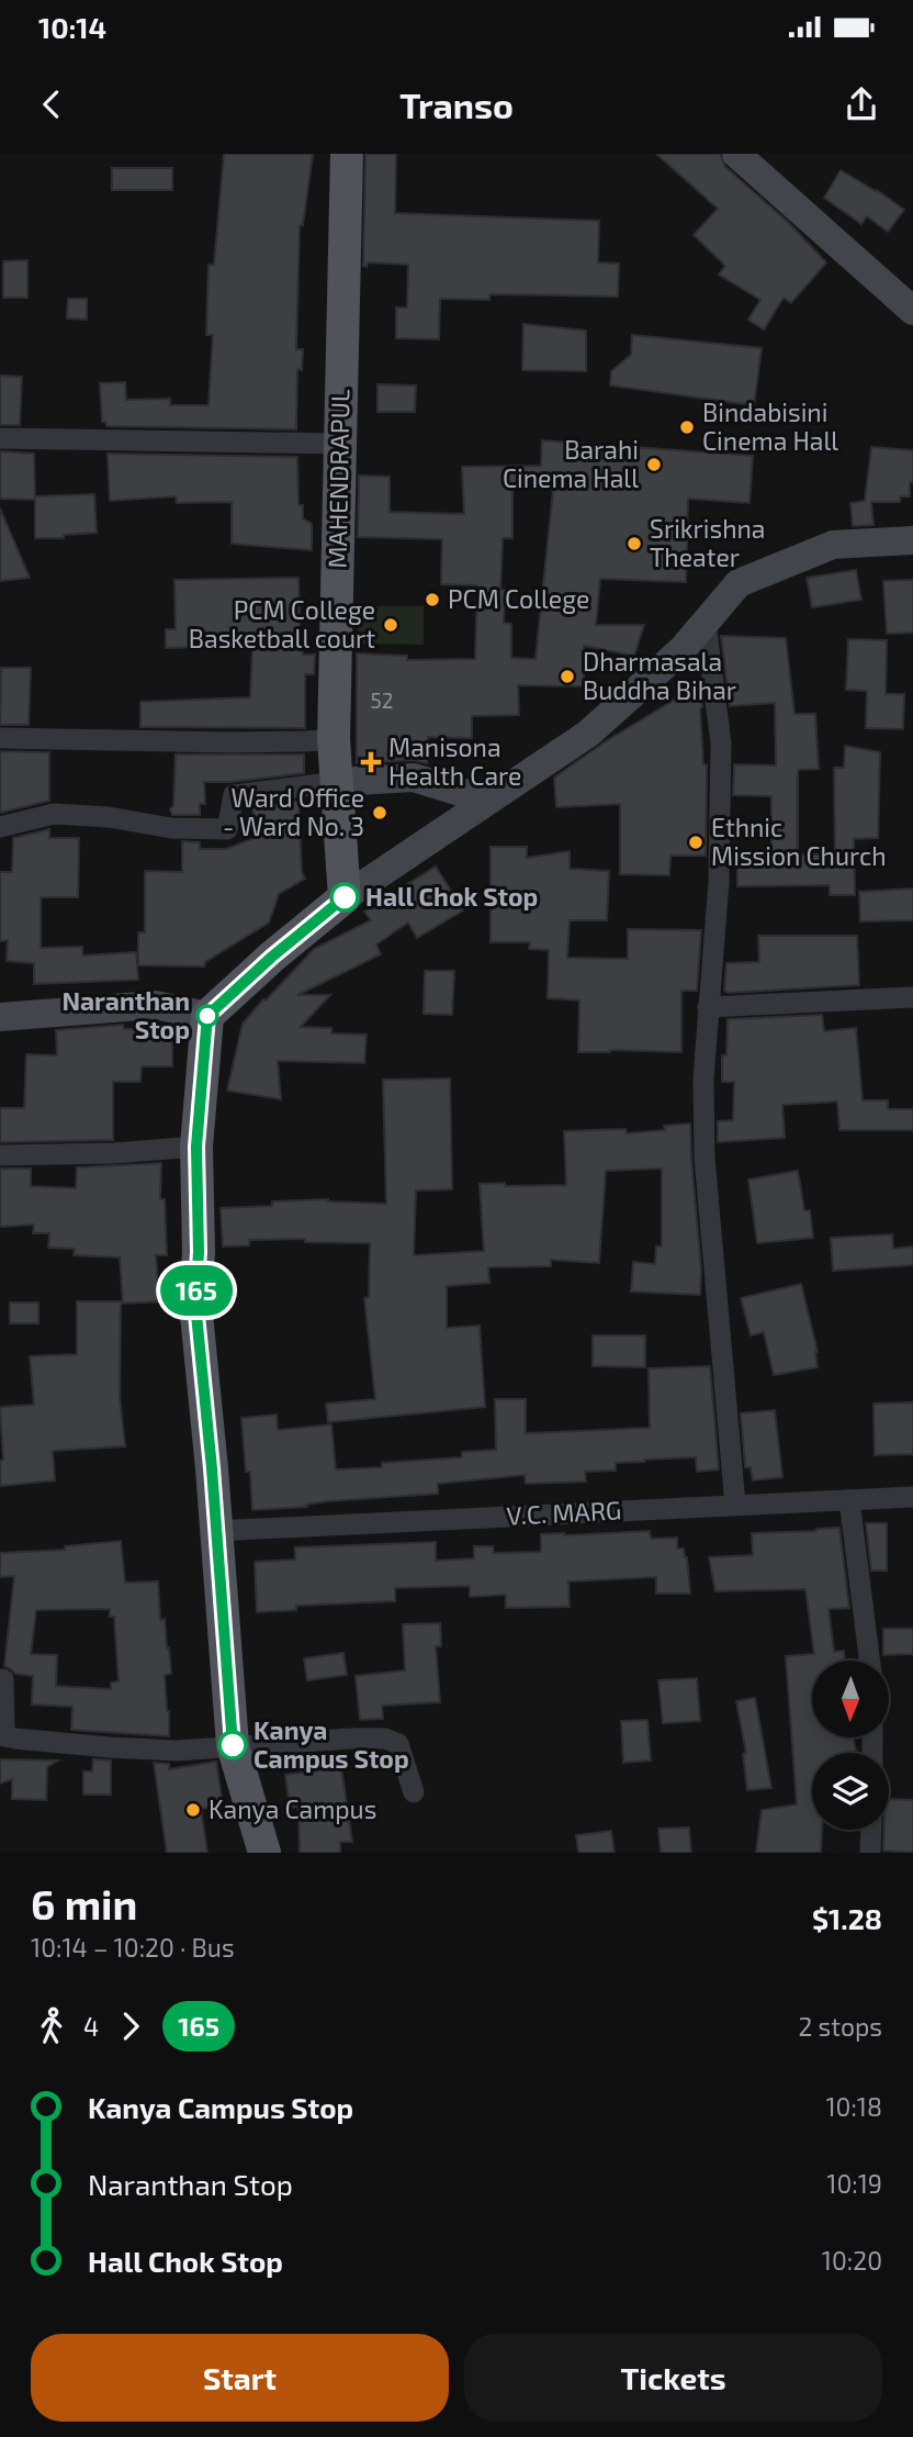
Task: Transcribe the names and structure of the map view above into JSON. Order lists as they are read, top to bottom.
{
  "streets": {
    "main road": ["MAHENDRAPUL"],
    "street": ["V.C. MARG"]
  },
  "places": {
    "other": [
      "Bindabisini Cinema Hall",
      "Barahi Cinema Hall",
      "Srikrishna Theater",
      "PCM College",
      "PCM College Basketball court",
      "Dharmasala Buddha Bihar",
      "Ward Office - Ward No. 3",
      "Ethnic Mission Church",
      "Hall Chok Stop",
      "Naranthan Stop",
      "Kanya Campus Stop",
      "Kanya Campus"
    ],
    "health": ["Manisona Health Care"]
  },
  "lines": ["bus line 165"],
  "house_numbers": ["52"],
  "north": "bottom",
  "page": {
    "status": "10:14",
    "header": "Transo",
    "on_map": "165",
    "heading": ["6 min", "10:14 – 10:20 · Bus", "$1.28"],
    "legs": ["4", "165", "2 stops"],
    "list": [
      {
        "name": "Kanya Campus Stop",
        "value": "10:18"
      },
      {
        "name": "Naranthan Stop",
        "value": "10:19"
      },
      {
        "name": "Hall Chok Stop",
        "value": "10:20"
      }
    ],
    "buttons": ["Start", "Tickets"]
  }
}
